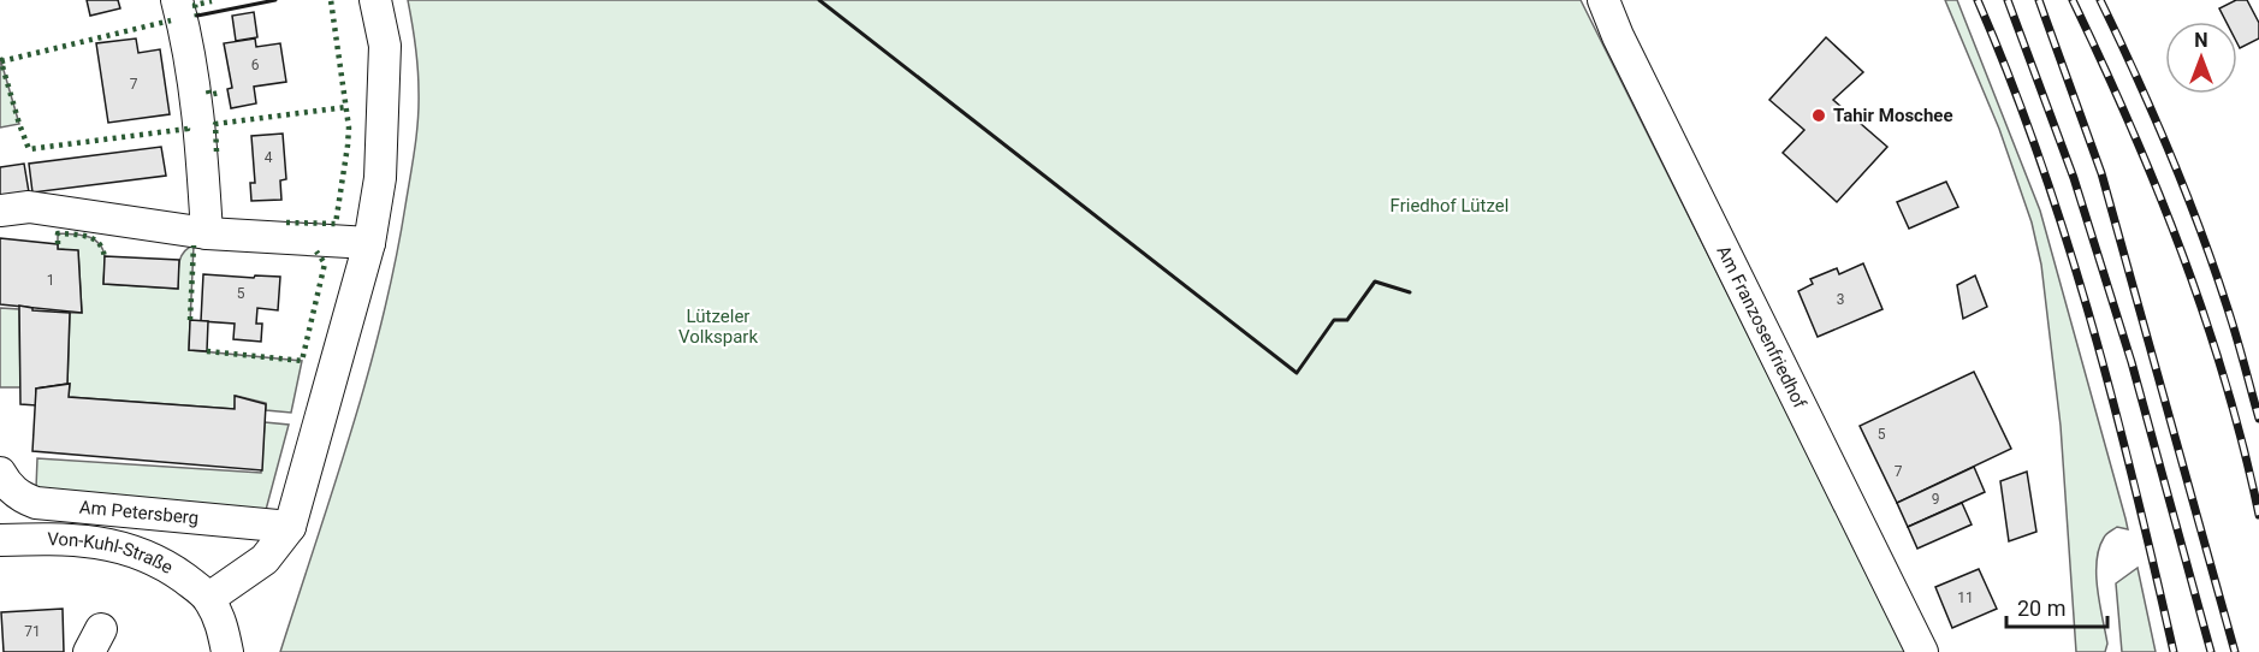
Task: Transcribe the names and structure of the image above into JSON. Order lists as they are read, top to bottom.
{
  "streets": {
    "street": ["Am Franzosenfriedhof", "Am Petersberg", "Von-Kuhl-Straße"]
  },
  "parks": ["Friedhof Lützel", "Lützeler Volkspark"],
  "places": ["Tahir Moschee"],
  "house_numbers": [
    "6",
    "7",
    "4",
    "1",
    "5",
    "3",
    "5",
    "7",
    "9",
    "11",
    "71"
  ],
  "scale_bar": "20 m",
  "north": "top"
}
